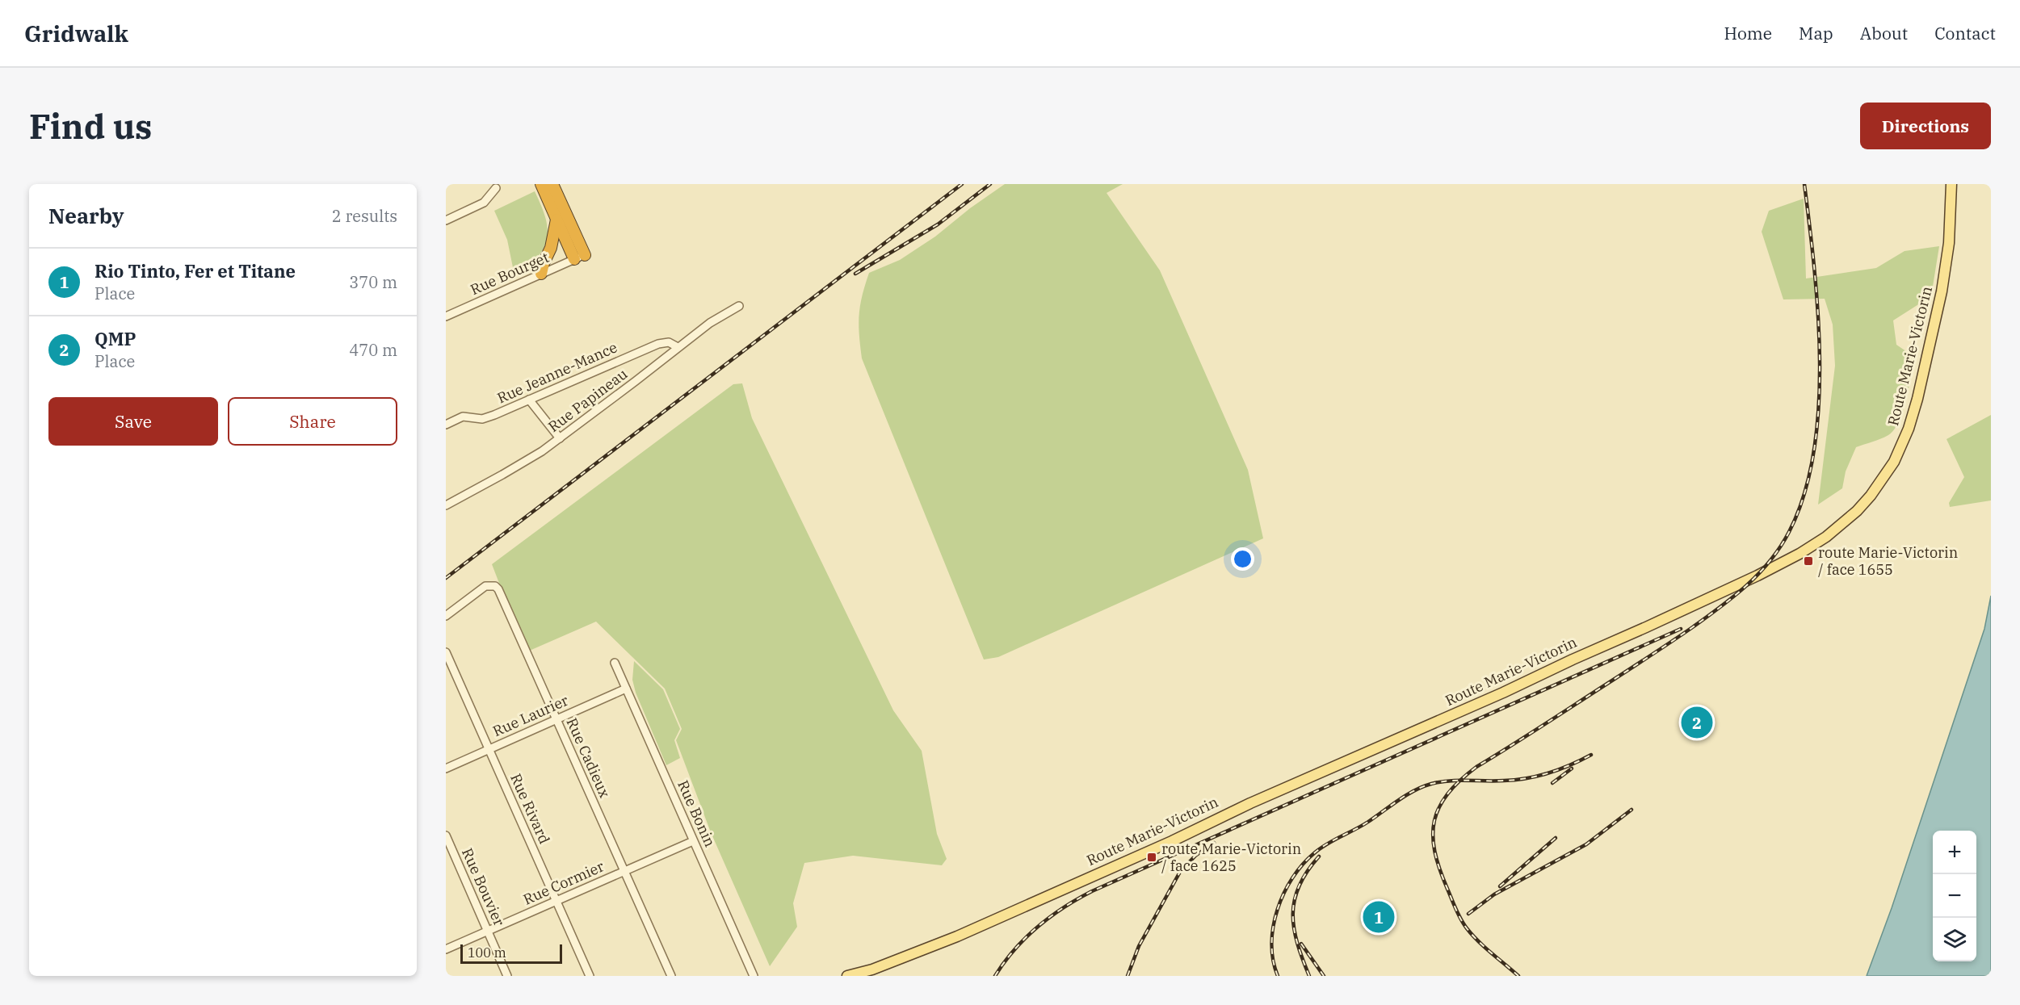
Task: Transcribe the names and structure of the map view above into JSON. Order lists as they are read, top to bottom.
{
  "streets": {
    "main road": ["Route Marie-Victorin"],
    "street": [
      "Rue Bourget",
      "Rue Jeanne-Mance",
      "Rue Papineau",
      "Rue Laurier",
      "Rue Cadieux",
      "Rue Rivard",
      "Rue Bonin",
      "Rue Cormier",
      "Rue Bouvier"
    ]
  },
  "crossings": [
    ["Rue Jeanne-Mance", "Rue Papineau"],
    ["Rue Laurier", "Rue Cadieux"],
    ["Rue Laurier", "Rue Rivard"],
    ["Rue Laurier", "Rue Bonin"],
    ["Rue Cadieux", "Rue Cormier"],
    ["Rue Rivard", "Rue Cormier"],
    ["Rue Bonin", "Rue Cormier"],
    ["Rue Cormier", "Rue Bouvier"]
  ],
  "places": {
    "transit": ["route Marie-Victorin / face 1655", "route Marie-Victorin / face 1625"]
  },
  "scale_bar": "100 m",
  "page": {
    "header": "Gridwalk",
    "nav": [
      "Home",
      "Map",
      "About",
      "Contact"
    ],
    "buttons": [
      "Directions",
      ["Save", "Share"]
    ],
    "title": "Find us",
    "heading": ["Nearby", "2 results"],
    "list": [
      {
        "mark": "1",
        "name": "Rio Tinto, Fer et Titane",
        "note": "Place",
        "value": "370 m"
      },
      {
        "mark": "2",
        "name": "QMP",
        "note": "Place",
        "value": "470 m"
      }
    ],
    "pins": ["2", "1"],
    "map_buttons": ["+", "−"],
    "scale": "100 m"
  }
}
